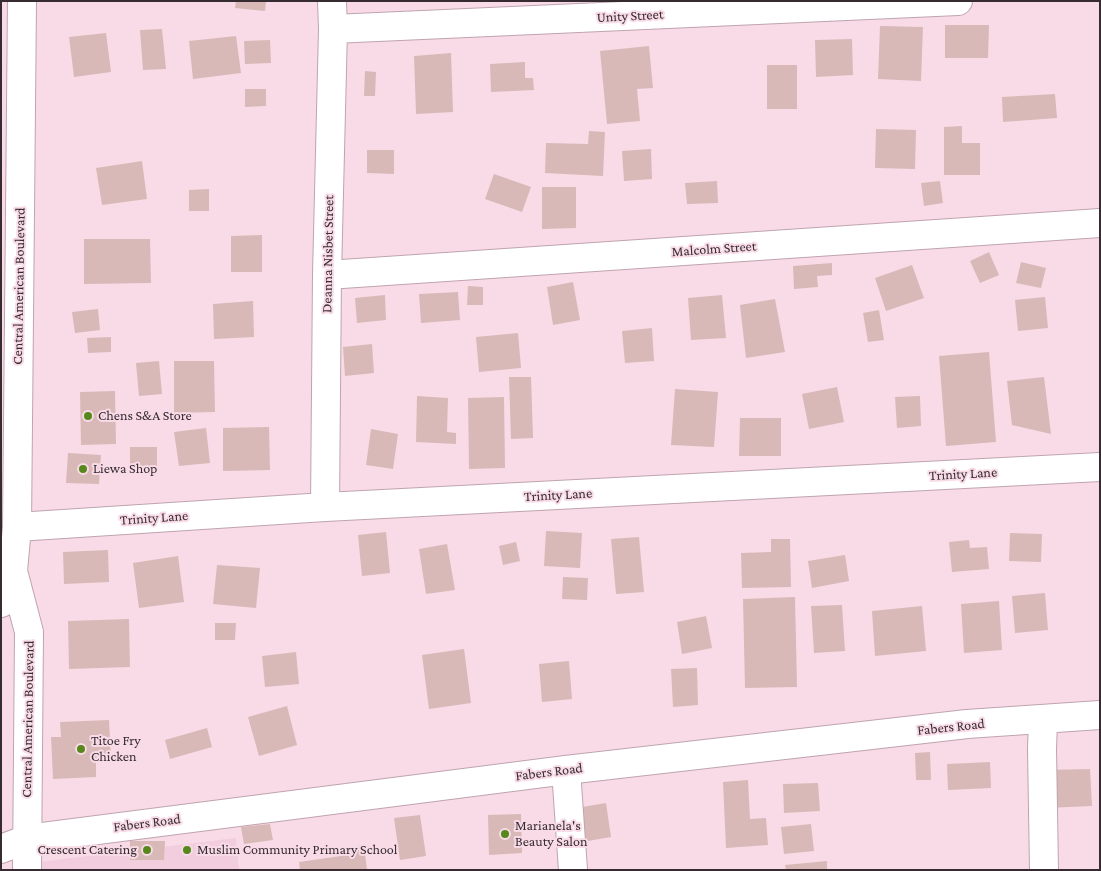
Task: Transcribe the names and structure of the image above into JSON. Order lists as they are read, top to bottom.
{
  "streets": {
    "street": [
      "Unity Street",
      "Malcolm Street",
      "Deanna Nisbet Street",
      "Central American Boulevard",
      "Trinity Lane",
      "Fabers Road"
    ]
  },
  "crossings": [
    ["Unity Street", "Deanna Nisbet Street"],
    ["Malcolm Street", "Deanna Nisbet Street"],
    ["Deanna Nisbet Street", "Trinity Lane"],
    ["Central American Boulevard", "Trinity Lane"],
    ["Central American Boulevard", "Fabers Road"]
  ],
  "places": [
    "Chens S&A Store",
    "Liewa Shop",
    "Titoe Fry Chicken",
    "Marianela's Beauty Salon",
    "Crescent Catering",
    "Muslim Community Primary School"
  ]
}
